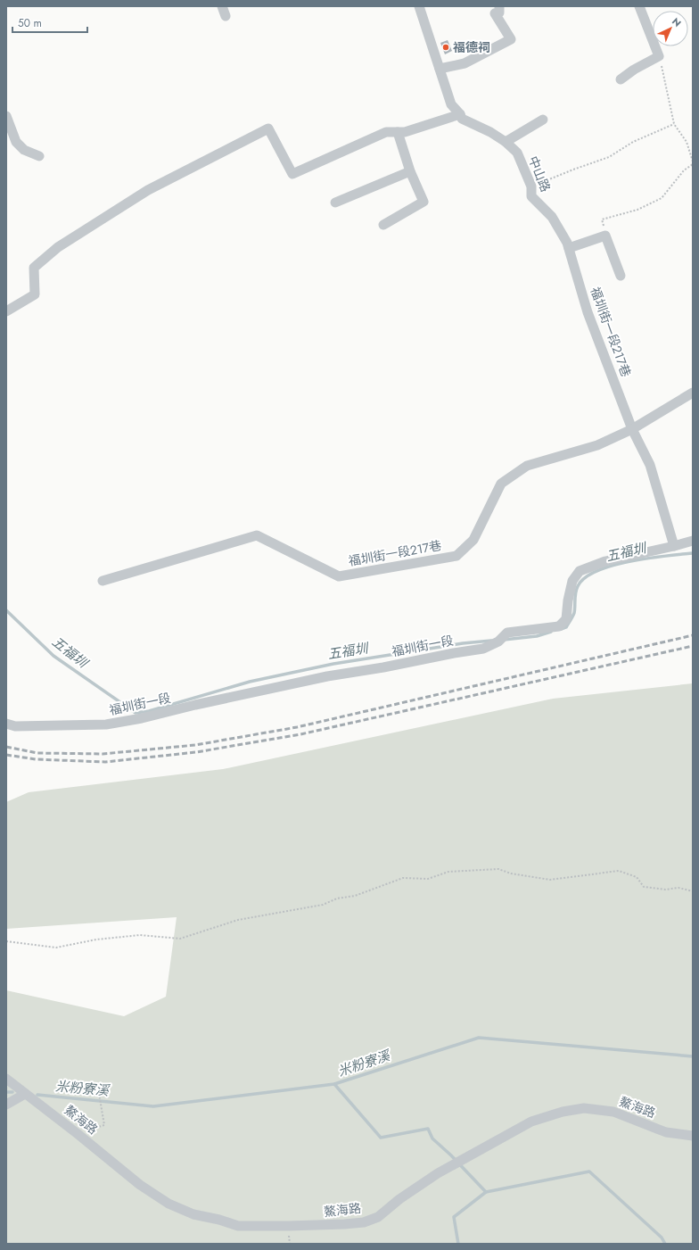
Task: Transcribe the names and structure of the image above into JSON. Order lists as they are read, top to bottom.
{
  "streets": {
    "lane": [
      "中山路",
      "福圳街一段217巷",
      "福圳街一段",
      "鰲海路"
    ]
  },
  "crossings": [
    ["中山路", "福圳街一段217巷"],
    ["福圳街一段217巷", "福圳街一段"]
  ],
  "water": ["五福圳", "米粉寮溪"],
  "places": ["福德祠"],
  "scale_bar": "50 m",
  "north": "top right"
}
